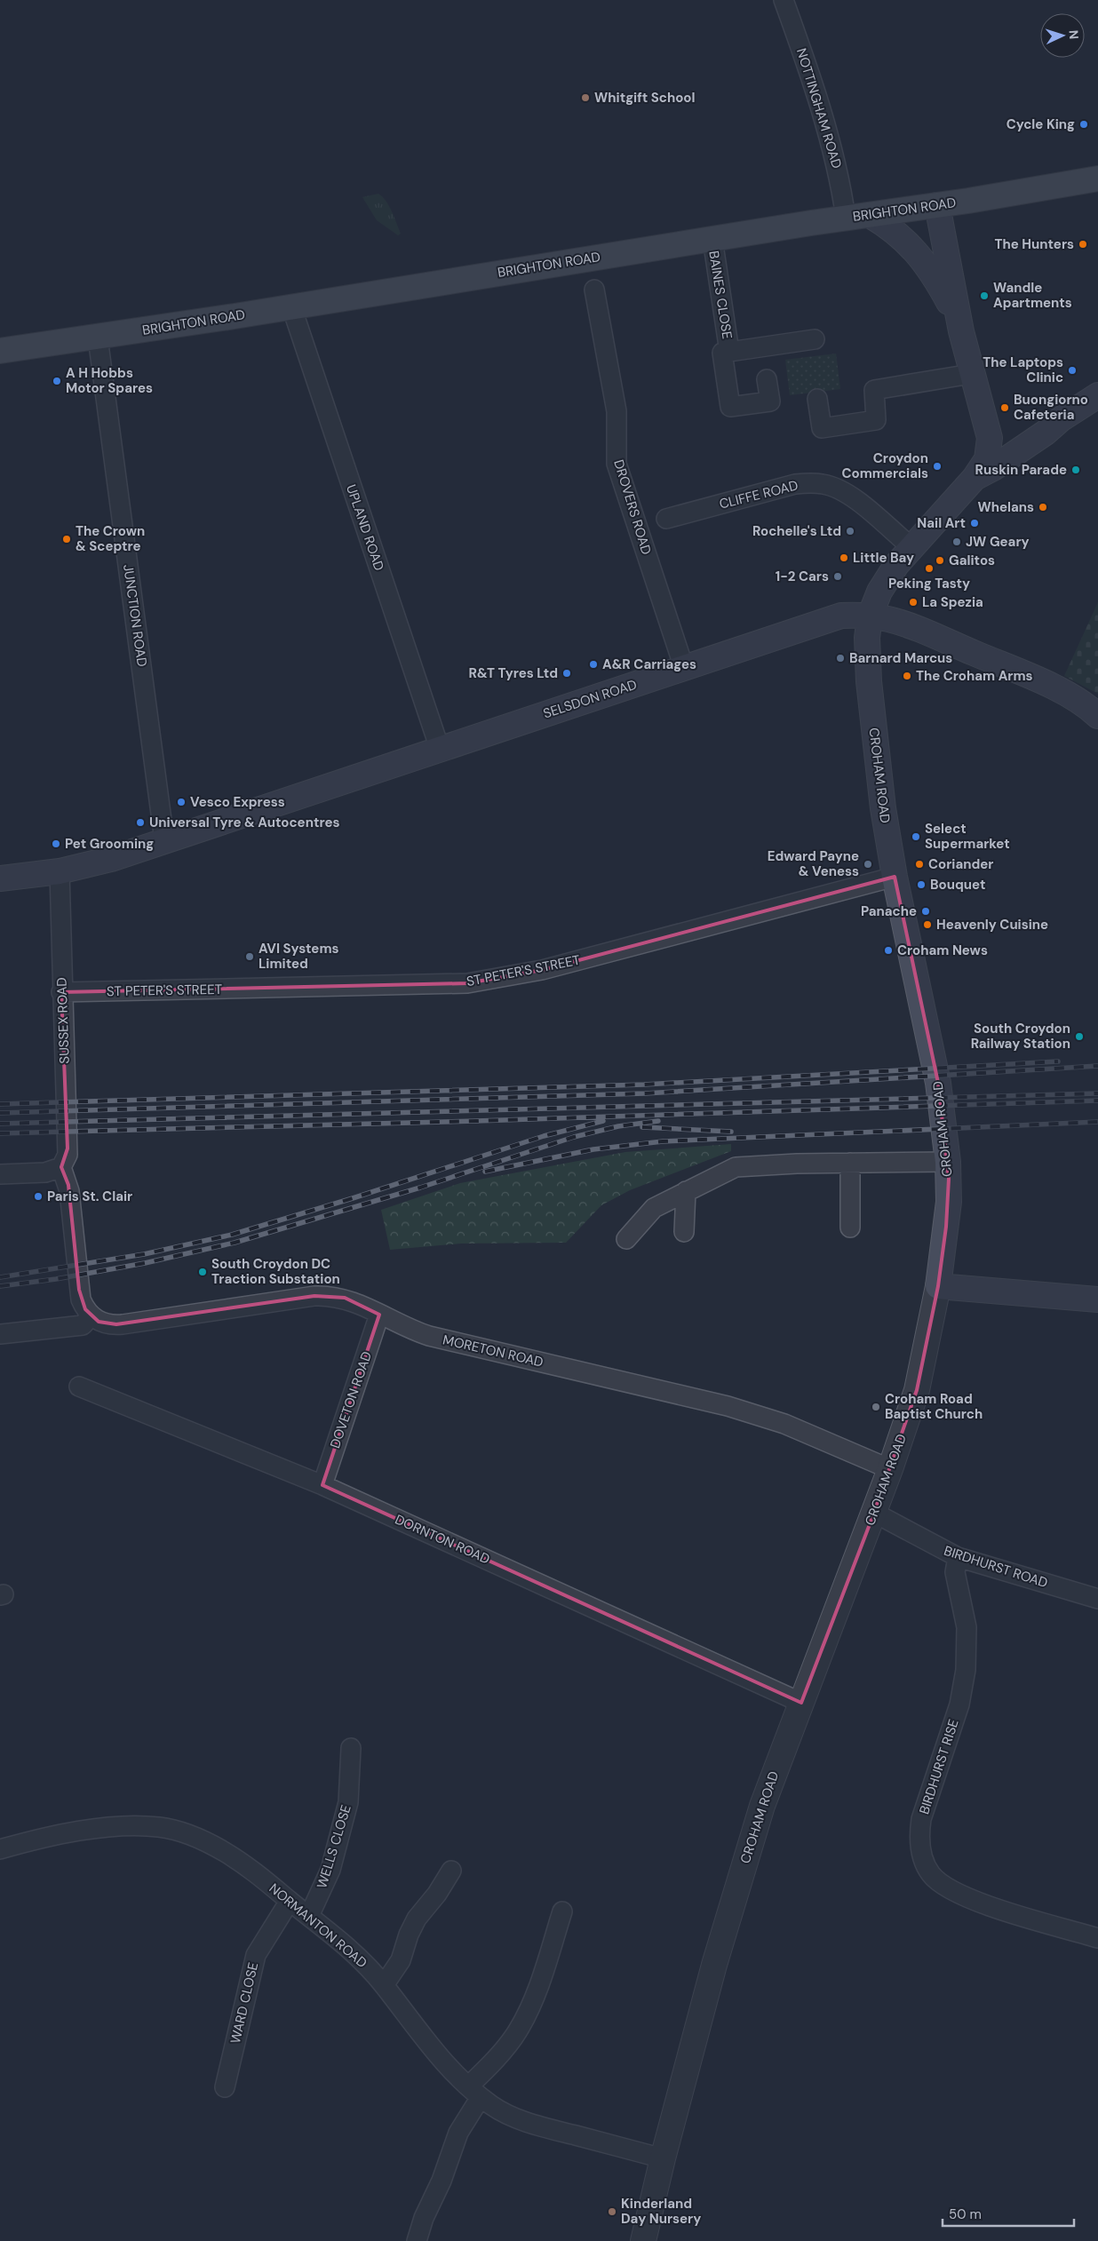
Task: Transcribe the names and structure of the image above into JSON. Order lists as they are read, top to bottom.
{
  "streets": {
    "main road": ["BRIGHTON ROAD", "SELSDON ROAD", "CROHAM ROAD"],
    "street": [
      "NOTTINGHAM ROAD",
      "BAINES CLOSE",
      "CLIFFE ROAD",
      "DROVERS ROAD",
      "UPLAND ROAD",
      "JUNCTION ROAD",
      "ST PETER'S STREET",
      "SUSSEX ROAD",
      "MORETON ROAD",
      "DOVETON ROAD",
      "DORNTON ROAD",
      "BIRDHURST ROAD",
      "BIRDHURST RISE",
      "WELLS CLOSE",
      "NORMANTON ROAD",
      "WARD CLOSE"
    ]
  },
  "crossings": [
    ["NOTTINGHAM ROAD", "BRIGHTON ROAD"],
    ["BRIGHTON ROAD", "BAINES CLOSE"],
    ["BRIGHTON ROAD", "UPLAND ROAD"],
    ["BRIGHTON ROAD", "JUNCTION ROAD"],
    ["DROVERS ROAD", "SELSDON ROAD"],
    ["UPLAND ROAD", "SELSDON ROAD"],
    ["JUNCTION ROAD", "SELSDON ROAD"],
    ["SELSDON ROAD", "CROHAM ROAD"],
    ["SELSDON ROAD", "SUSSEX ROAD"],
    ["CROHAM ROAD", "ST PETER'S STREET"],
    ["CROHAM ROAD", "MORETON ROAD"],
    ["CROHAM ROAD", "DORNTON ROAD"],
    ["CROHAM ROAD", "BIRDHURST ROAD"],
    ["CROHAM ROAD", "NORMANTON ROAD"],
    ["ST PETER'S STREET", "SUSSEX ROAD"],
    ["MORETON ROAD", "DOVETON ROAD"],
    ["DOVETON ROAD", "DORNTON ROAD"],
    ["BIRDHURST ROAD", "BIRDHURST RISE"],
    ["WELLS CLOSE", "NORMANTON ROAD"],
    ["NORMANTON ROAD", "WARD CLOSE"]
  ],
  "places": [
    "Whitgift School",
    "Cycle King",
    "The Hunters",
    "Wandle Apartments",
    "The Laptops Clinic",
    "A H Hobbs Motor Spares",
    "Buongiorno Cafeteria",
    "Croydon Commercials",
    "Ruskin Parade",
    "Whelans",
    "Nail Art",
    "Rochelle's Ltd",
    "The Crown & Sceptre",
    "JW Geary",
    "Little Bay",
    "Galitos",
    "Peking Tasty",
    "1-2 Cars",
    "La Spezia",
    "Barnard Marcus",
    "A&R Carriages",
    "R&T Tyres Ltd",
    "The Croham Arms",
    "Vesco Express",
    "Universal Tyre & Autocentres",
    "Select Supermarket",
    "Pet Grooming",
    "Edward Payne & Veness",
    "Coriander",
    "Bouquet",
    "Panache",
    "Heavenly Cuisine",
    "Croham News",
    "AVI Systems Limited",
    "South Croydon Railway Station",
    "Paris St. Clair",
    "South Croydon DC Traction Substation",
    "Croham Road Baptist Church",
    "Kinderland Day Nursery"
  ],
  "scale_bar": "50 m",
  "north": "right"
}
